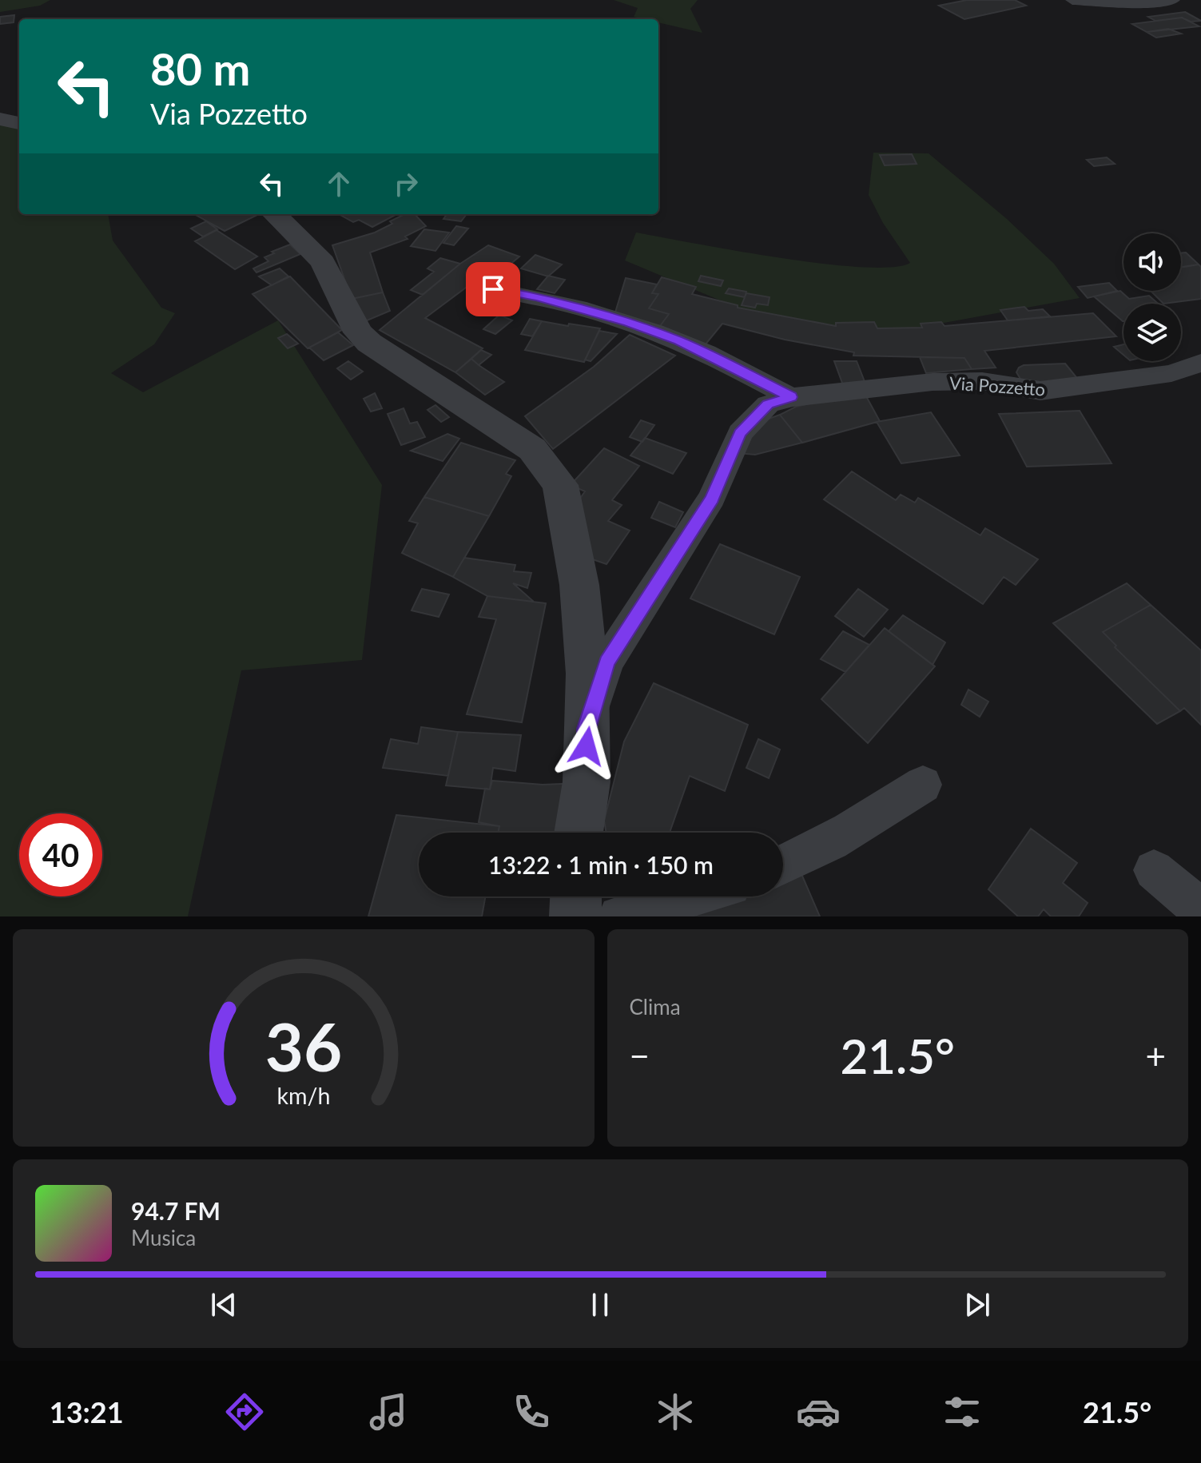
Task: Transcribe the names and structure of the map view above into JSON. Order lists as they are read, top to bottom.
{
  "streets": {
    "street": ["Via Pozzetto"]
  },
  "page": {
    "turn": ["80 m", "Via Pozzetto"],
    "limit": "40",
    "trip": "13:22 · 1 min · 150 m",
    "tile": "Clima",
    "heat": ["−", "21.5°", "+"],
    "song": ["94.7 FM", "Musica"],
    "tabs": ["13:21", "21.5°"],
    "gauge": ["36", "km/h"]
  }
}
